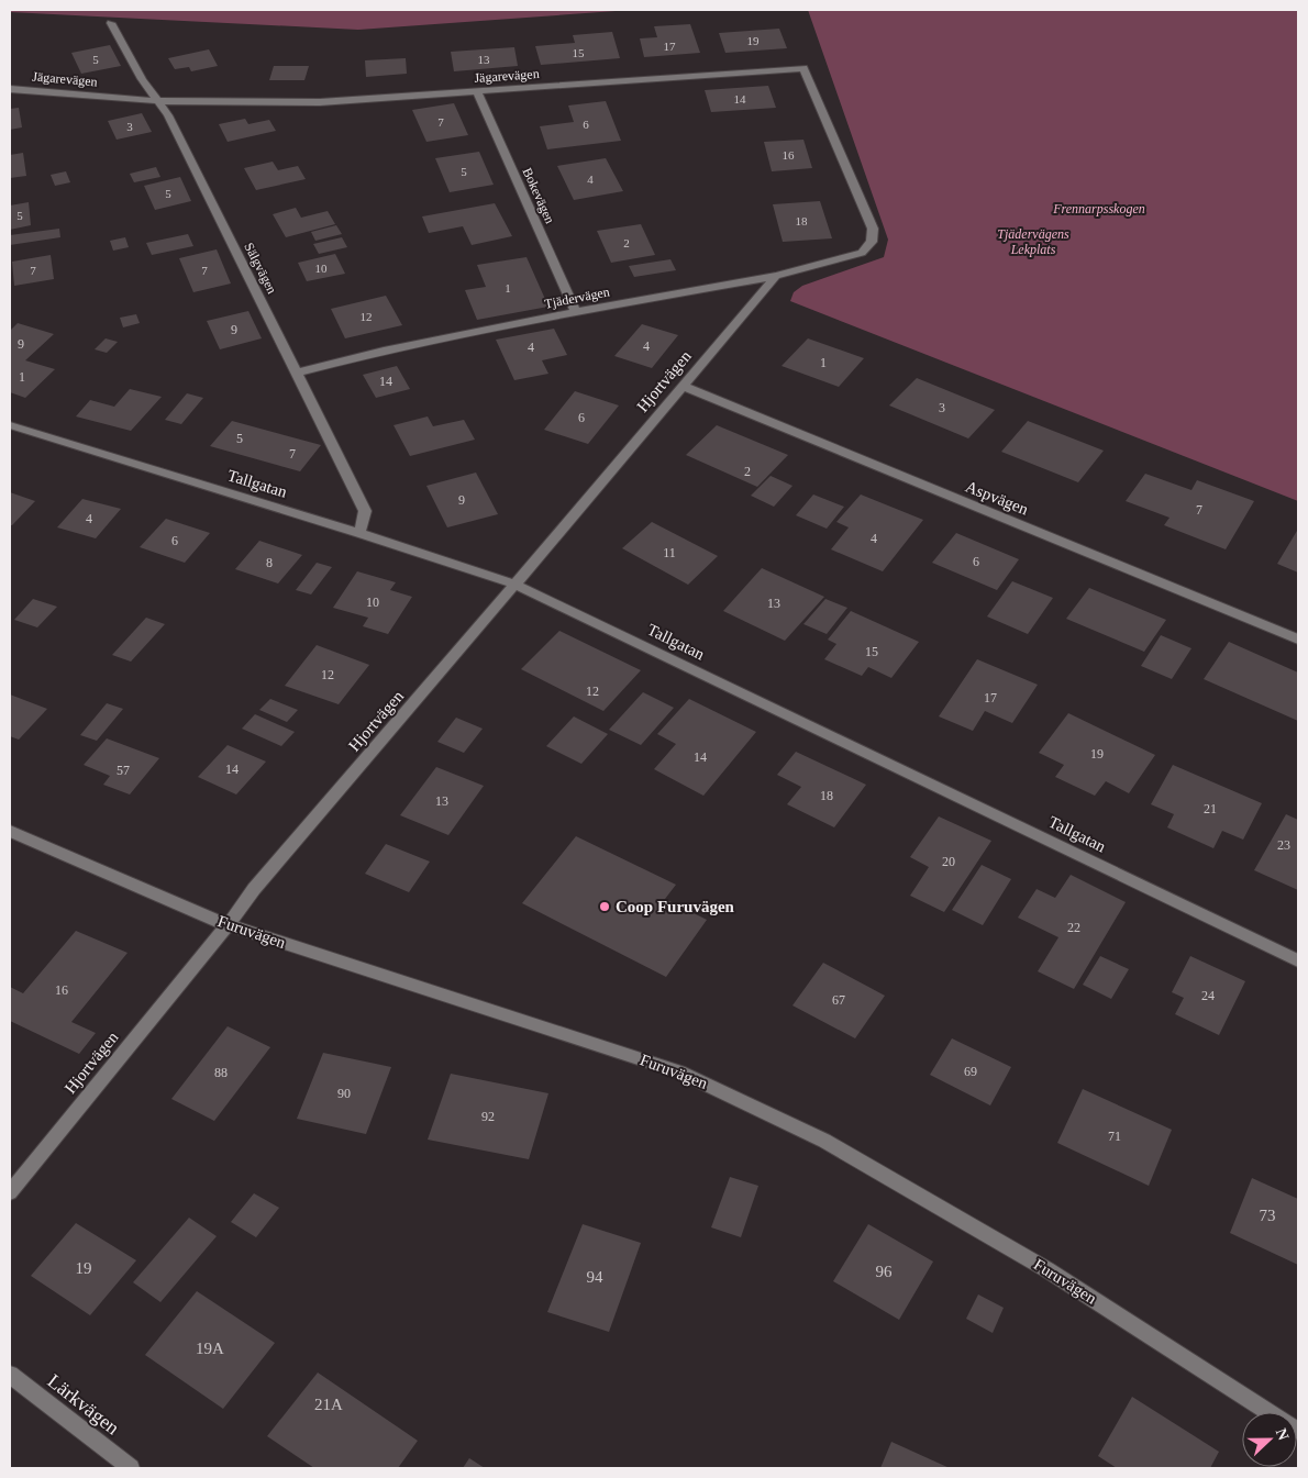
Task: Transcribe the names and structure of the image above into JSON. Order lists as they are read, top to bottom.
{
  "streets": {
    "street": [
      "Jägarevägen",
      "Bokevägen",
      "Sälgvägen",
      "Tjädervägen",
      "Hjortvägen",
      "Tallgatan",
      "Aspvägen",
      "Furuvägen",
      "Lärkvägen"
    ]
  },
  "crossings": [
    ["Jägarevägen", "Bokevägen"],
    ["Jägarevägen", "Sälgvägen"],
    ["Jägarevägen", "Tjädervägen"],
    ["Bokevägen", "Tjädervägen"],
    ["Sälgvägen", "Tjädervägen"],
    ["Sälgvägen", "Tallgatan"],
    ["Tjädervägen", "Hjortvägen"],
    ["Hjortvägen", "Tallgatan"],
    ["Hjortvägen", "Aspvägen"],
    ["Hjortvägen", "Furuvägen"]
  ],
  "parks": ["Frennarpsskogen", "Tjädervägens Lekplats"],
  "places": ["Coop Furuvägen"],
  "house_numbers": [
    "19",
    "17",
    "15",
    "5",
    "13",
    "14",
    "7",
    "6",
    "3",
    "16",
    "5",
    "4",
    "5",
    "5",
    "18",
    "2",
    "10",
    "7",
    "7",
    "1",
    "12",
    "9",
    "9",
    "4",
    "4",
    "1",
    "1",
    "14",
    "3",
    "6",
    "5",
    "7",
    "2",
    "9",
    "7",
    "4",
    "4",
    "6",
    "11",
    "6",
    "8",
    "10",
    "13",
    "15",
    "12",
    "12",
    "17",
    "19",
    "14",
    "14",
    "57",
    "18",
    "13",
    "21",
    "23",
    "20",
    "22",
    "16",
    "24",
    "67",
    "69",
    "88",
    "90",
    "92",
    "71",
    "73",
    "19",
    "96",
    "94",
    "19A",
    "21A"
  ],
  "north": "right"
}
